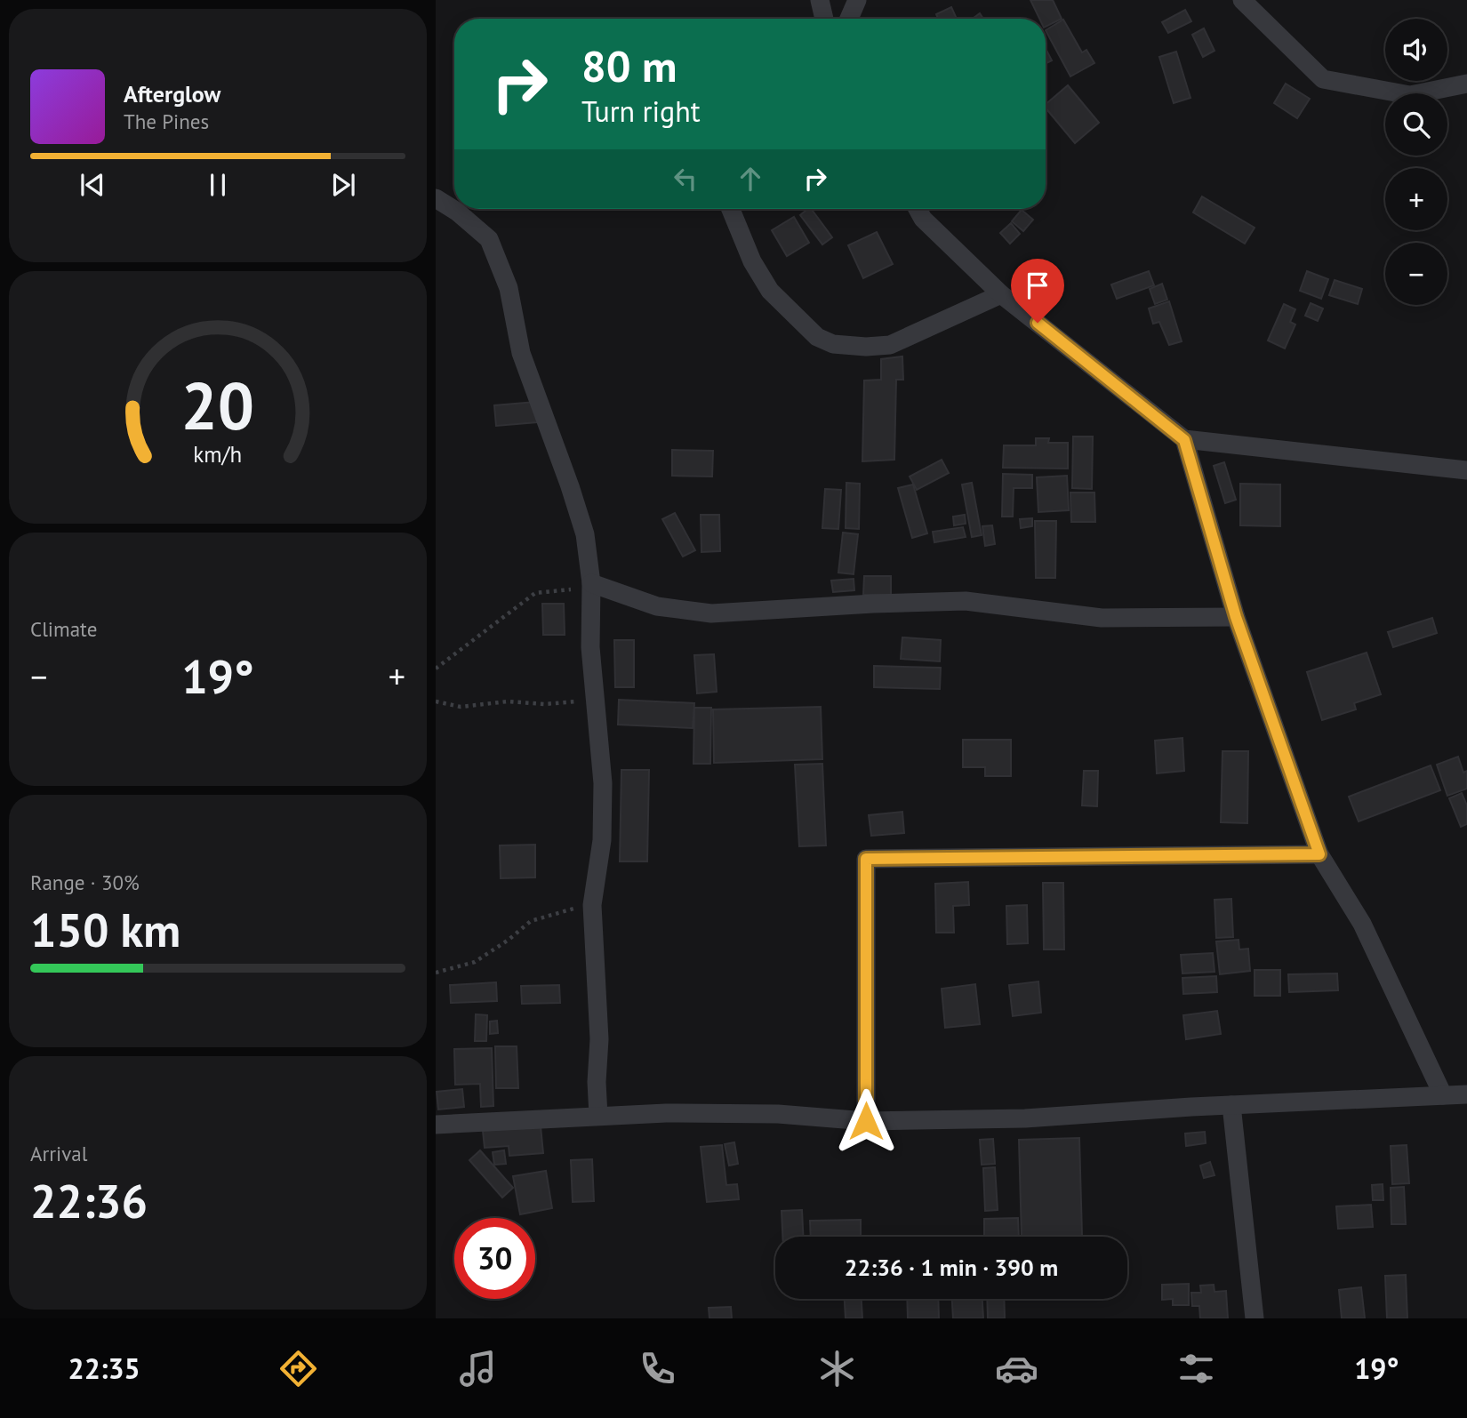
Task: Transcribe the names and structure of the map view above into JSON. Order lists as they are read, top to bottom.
{
  "page": {
    "map_buttons": ["+", "−"],
    "turn": ["80 m", "Turn right"],
    "song": ["Afterglow", "The Pines"],
    "tile": [
      "Climate",
      ["Range · 30%", "150 km"],
      ["Arrival", "22:36"]
    ],
    "heat": ["−", "19°", "+"],
    "limit": "30",
    "trip": "22:36 · 1 min · 390 m",
    "tabs": ["22:35", "19°"],
    "gauge": ["20", "km/h"]
  }
}
